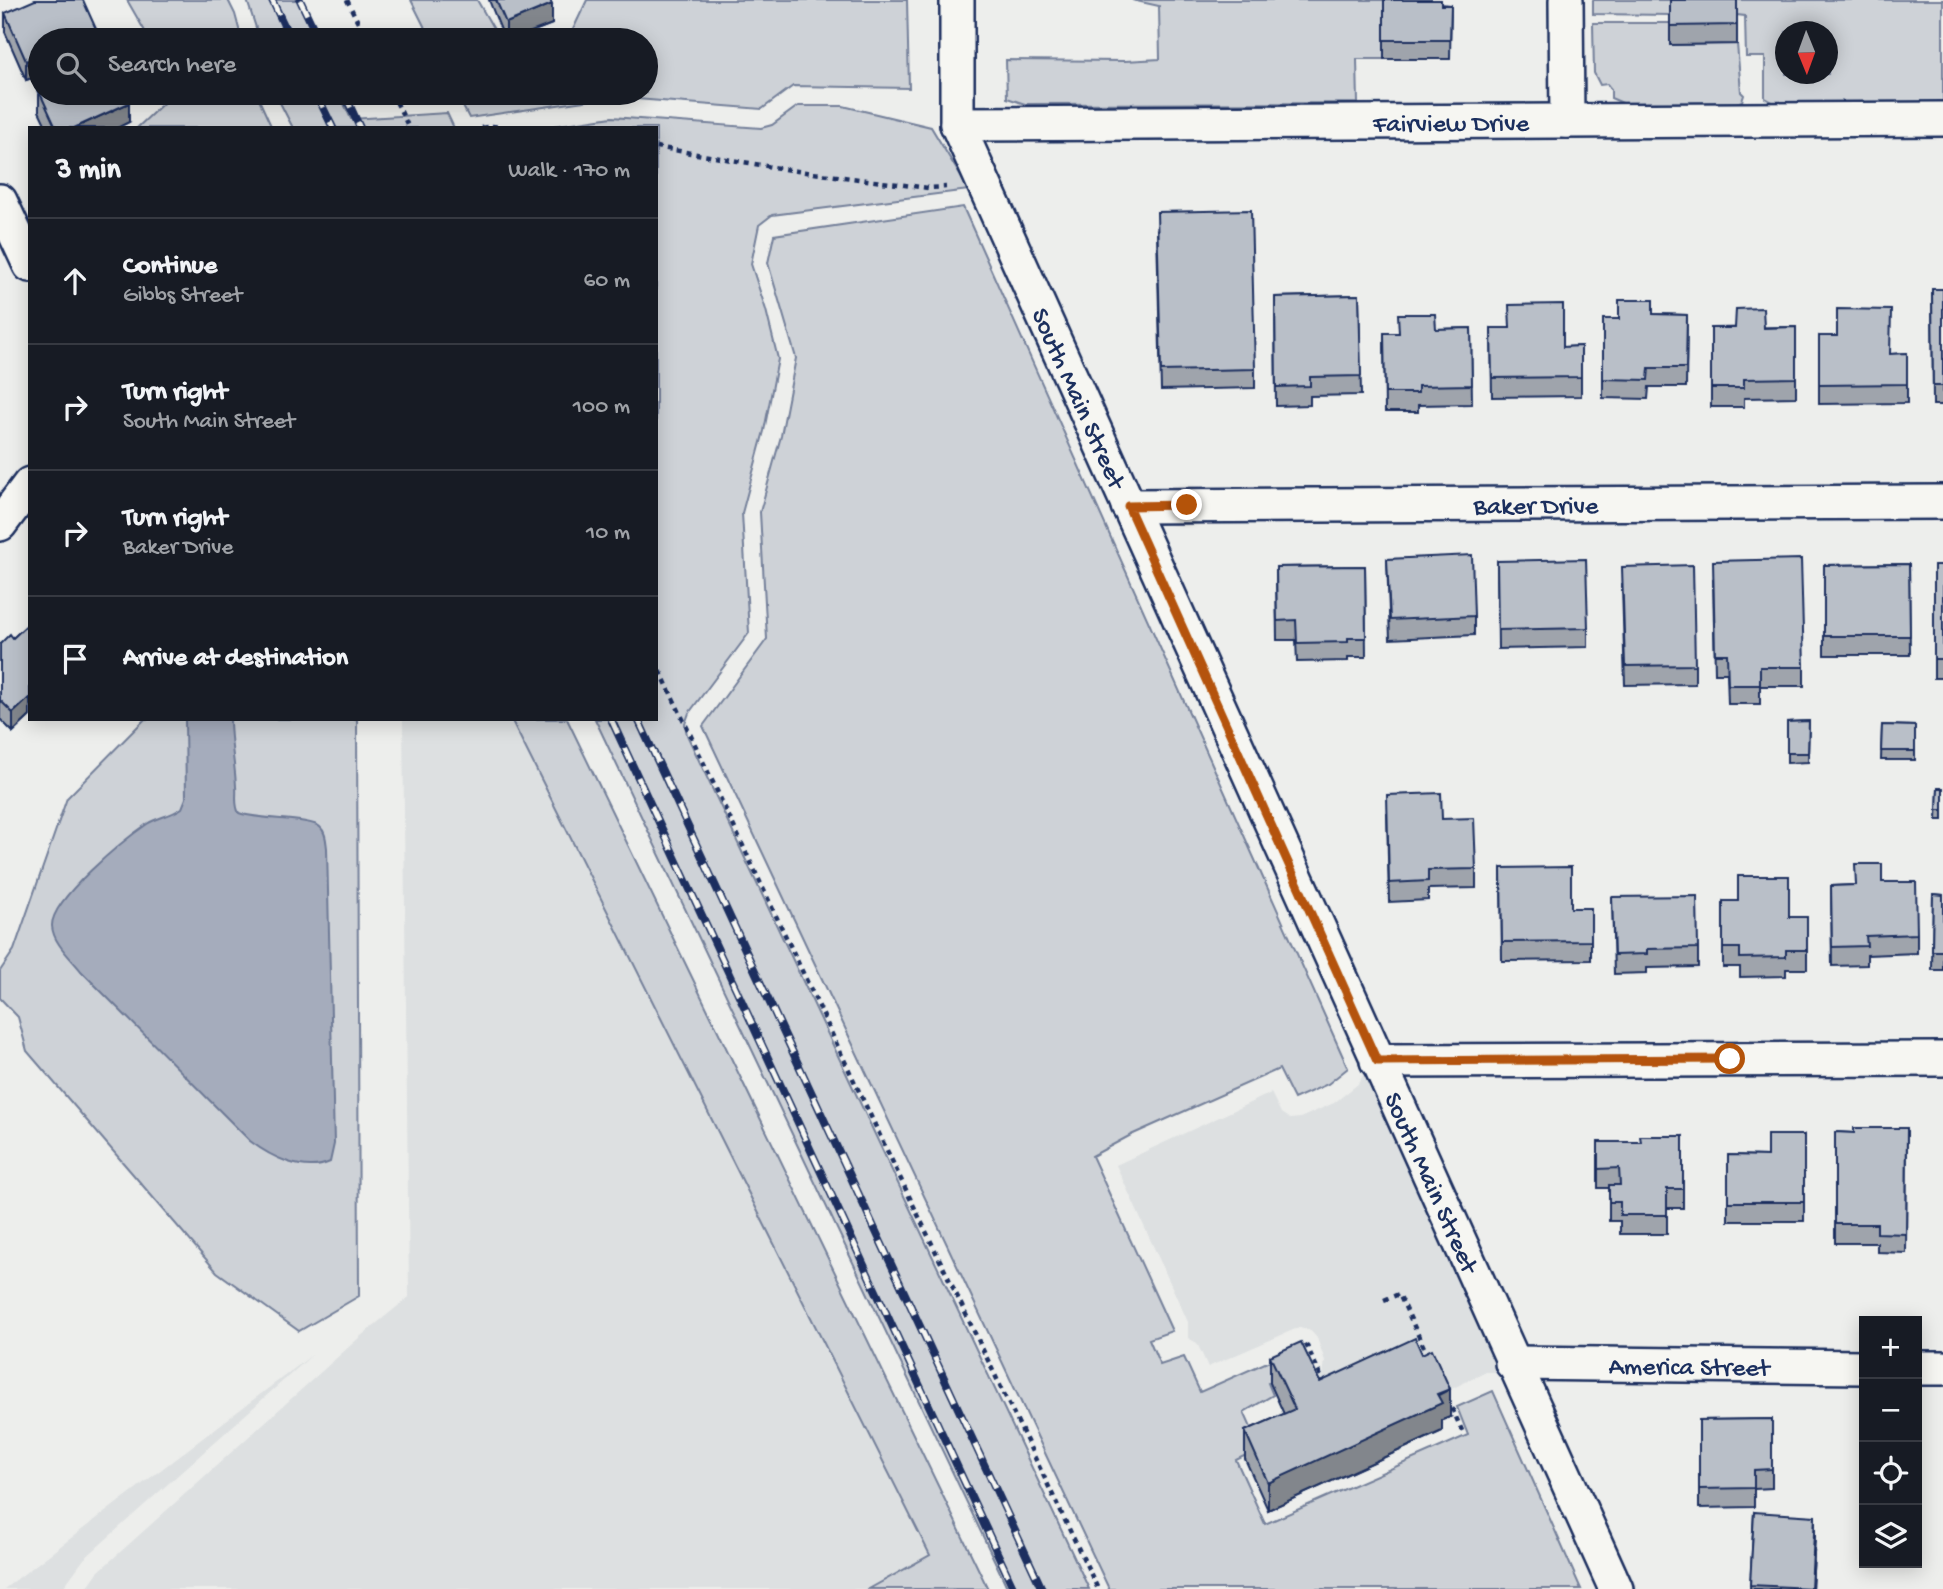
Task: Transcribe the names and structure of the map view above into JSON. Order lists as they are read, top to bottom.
{
  "streets": {
    "street": [
      "Fairview Drive",
      "South Main Street",
      "Baker Drive",
      "America Street"
    ]
  },
  "crossings": [
    ["Fairview Drive", "South Main Street"],
    ["South Main Street", "Baker Drive"],
    ["South Main Street", "America Street"]
  ],
  "north": "bottom",
  "page": {
    "search": "Search here",
    "heading": ["3 min", "Walk · 170 m"],
    "list": [
      ["Continue", "Gibbs Street", "60 m"],
      ["Turn right", "South Main Street", "100 m"],
      ["Turn right", "Baker Drive", "10 m"],
      "Arrive at destination"
    ],
    "map_buttons": ["+", "−"]
  }
}
